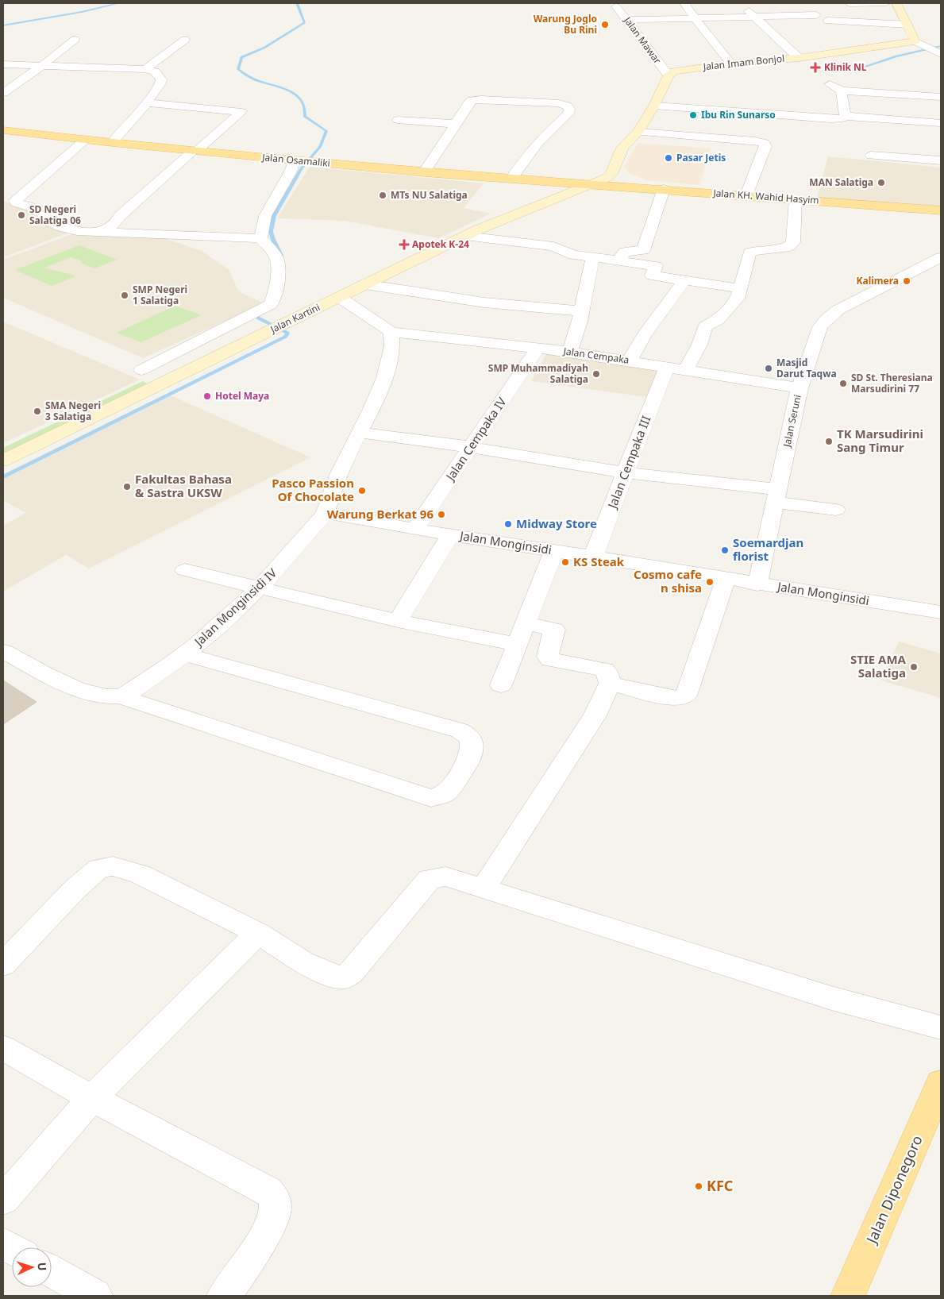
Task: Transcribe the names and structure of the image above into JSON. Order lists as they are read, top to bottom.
{
  "streets": {
    "main road": [
      "Jalan Imam Bonjol",
      "Jalan Osamaliki",
      "Jalan KH. Wahid Hasyim",
      "Jalan Kartini",
      "Jalan Diponegoro"
    ],
    "street": [
      "Jalan Mawar",
      "Jalan Cempaka",
      "Jalan Seruni",
      "Jalan Cempaka IV",
      "Jalan Cempaka III",
      "Jalan Monginsidi",
      "Jalan Monginsidi IV"
    ]
  },
  "crossings": [
    ["Jalan Mawar", "Jalan Imam Bonjol"],
    ["Jalan Osamaliki", "Jalan KH. Wahid Hasyim"],
    ["Jalan Osamaliki", "Jalan Kartini"],
    ["Jalan KH. Wahid Hasyim", "Jalan Kartini"],
    ["Jalan Cempaka", "Jalan Seruni"],
    ["Jalan Cempaka", "Jalan Cempaka IV"],
    ["Jalan Cempaka", "Jalan Cempaka III"],
    ["Jalan Seruni", "Jalan Monginsidi"],
    ["Jalan Cempaka IV", "Jalan Monginsidi"],
    ["Jalan Cempaka III", "Jalan Monginsidi"],
    ["Jalan Monginsidi", "Jalan Monginsidi IV"]
  ],
  "places": {
    "other": [
      "Warung Joglo Bu Rini",
      "Ibu Rin Sunarso",
      "Pasar Jetis",
      "MAN Salatiga",
      "MTs NU Salatiga",
      "SD Negeri Salatiga 06",
      "Kalimera",
      "SMP Negeri 1 Salatiga",
      "Masjid Darut Taqwa",
      "SMP Muhammadiyah Salatiga",
      "SD St. Theresiana Marsudirini 77",
      "Hotel Maya",
      "SMA Negeri 3 Salatiga",
      "TK Marsudirini Sang Timur",
      "Fakultas Bahasa & Sastra UKSW",
      "Pasco Passion Of Chocolate",
      "Warung Berkat 96",
      "Midway Store",
      "Soemardjan florist",
      "KS Steak",
      "Cosmo cafe n shisa",
      "STIE AMA Salatiga",
      "KFC"
    ],
    "health": ["Klinik NL", "Apotek K-24"]
  },
  "north": "right"
}
